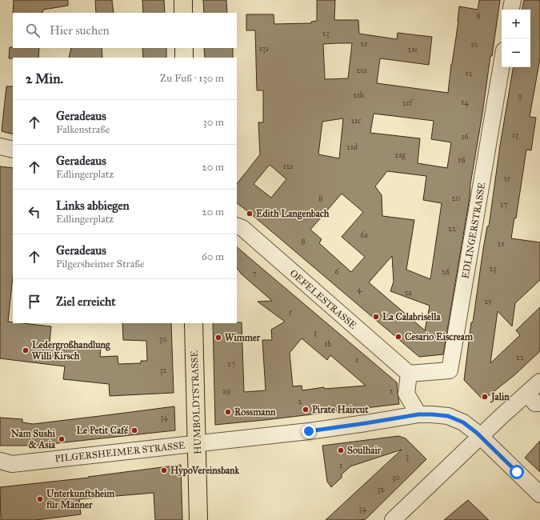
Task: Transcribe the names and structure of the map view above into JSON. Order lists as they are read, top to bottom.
{
  "streets": {
    "main road": ["HUMBOLDTSTRASSE"],
    "street": ["EDLINGERSTRASSE", "OEFELESTRASSE", "PILGERSHEIMER STRASSE"]
  },
  "crossings": [
    ["EDLINGERSTRASSE", "OEFELESTRASSE"],
    ["HUMBOLDTSTRASSE", "PILGERSHEIMER STRASSE"]
  ],
  "places": [
    "Edith Langenbach",
    "La Calabrisella",
    "Cesario Eiscream",
    "Wimmer",
    "Ledergroßhandlung Willi Kirsch",
    "Jalin",
    "Pirate Haircut",
    "Rossmann",
    "Le Petit Café",
    "Nam Sushi & Asia",
    "Soulhair",
    "HypoVereinsbank",
    "Unterkunftsheim für Männer"
  ],
  "house_numbers": [
    "8",
    "23",
    "21",
    "10",
    "13a",
    "21e",
    "21a",
    "12",
    "21b",
    "9",
    "14",
    "21f",
    "21c",
    "13",
    "16",
    "21d",
    "21g",
    "18",
    "12a",
    "15",
    "8",
    "20",
    "17",
    "22",
    "6a",
    "8",
    "21",
    "23",
    "6",
    "26",
    "7",
    "4",
    "2a",
    "25",
    "5",
    "3",
    "30",
    "1b",
    "22",
    "1",
    "27",
    "32",
    "29",
    "2",
    "2",
    "34",
    "3",
    "1",
    "30",
    "32",
    "34"
  ],
  "page": {
    "map_buttons": ["+", "−"],
    "search": "Hier suchen",
    "heading": ["2 Min.", "Zu Fuß · 130 m"],
    "list": [
      ["Geradeaus", "Falkenstraße", "30 m"],
      ["Geradeaus", "Edlingerplatz", "20 m"],
      ["Links abbiegen", "Edlingerplatz", "20 m"],
      ["Geradeaus", "Pilgersheimer Straße", "60 m"],
      "Ziel erreicht"
    ]
  }
}
